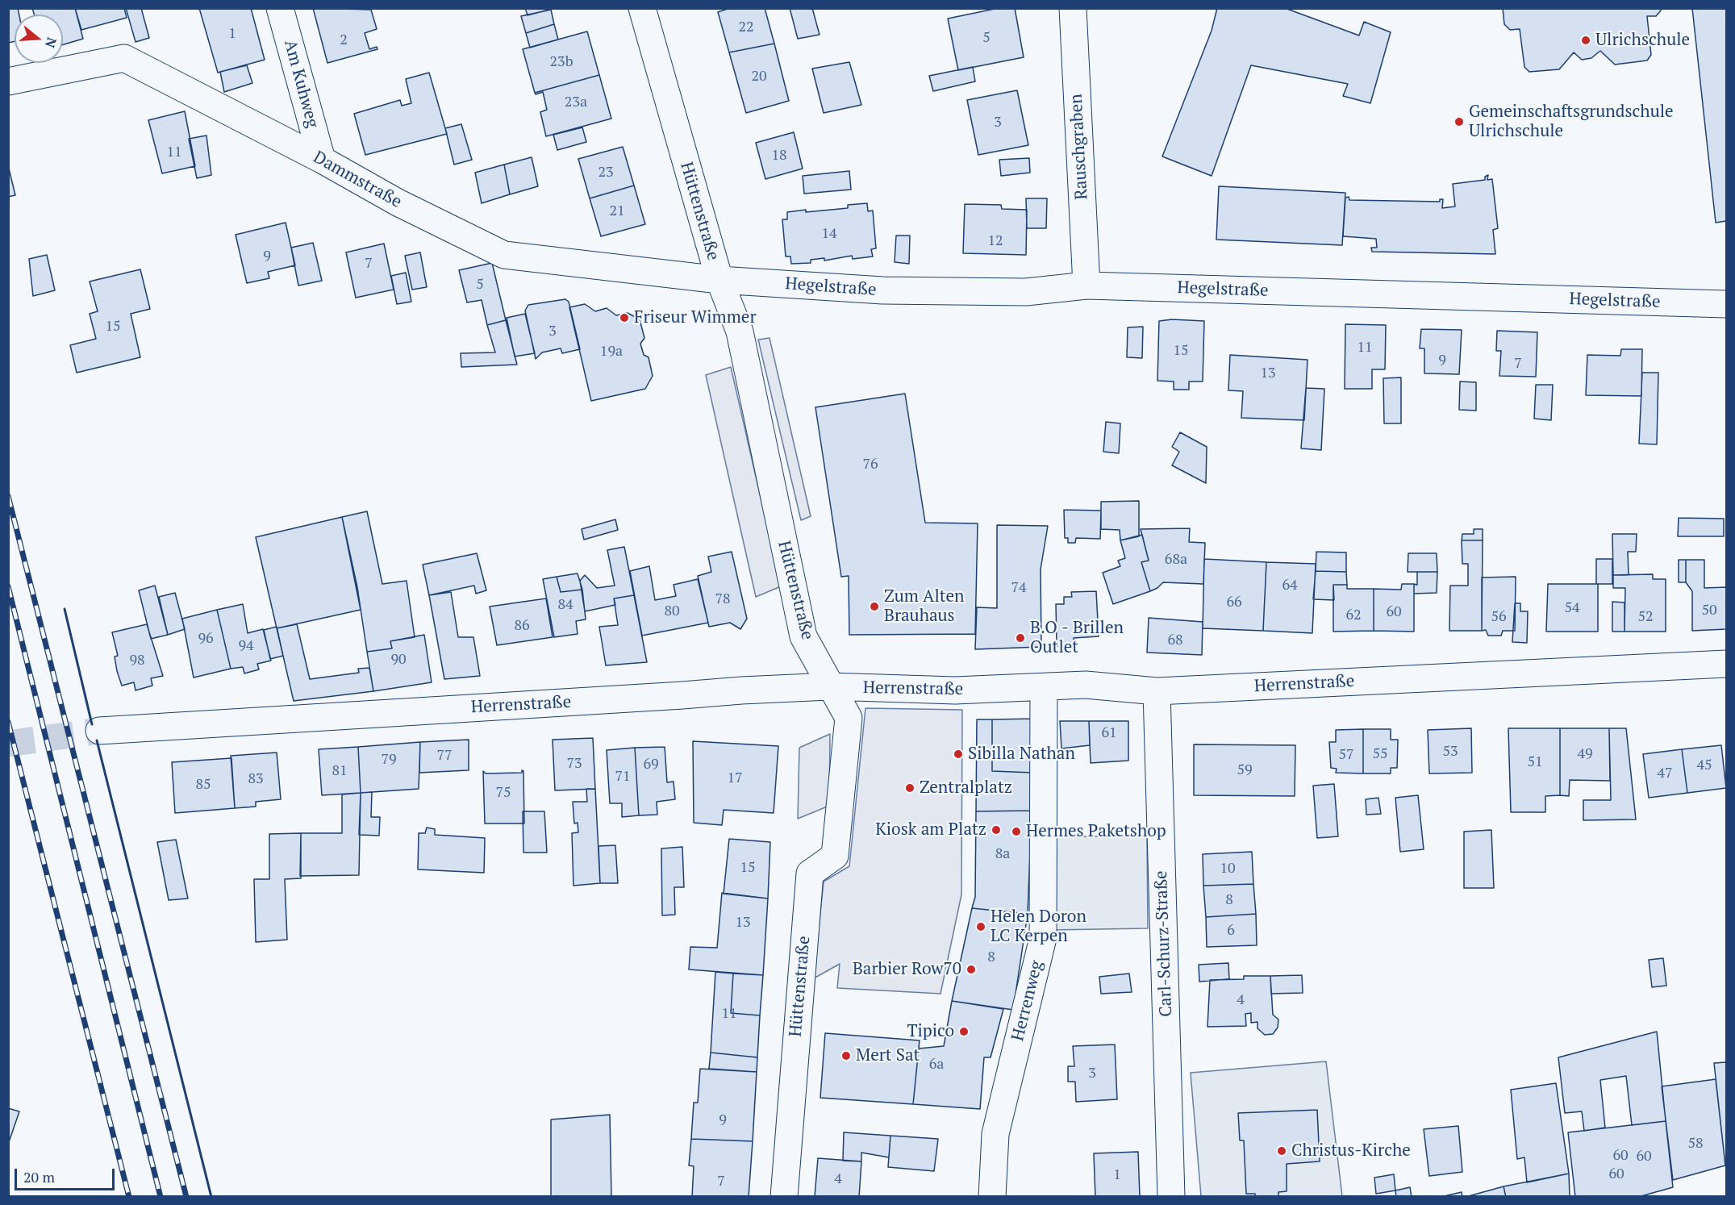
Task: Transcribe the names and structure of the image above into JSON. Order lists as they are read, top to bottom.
{
  "streets": {
    "street": [
      "Am Kuhweg",
      "Rauschgraben",
      "Dammstraße",
      "Hüttenstraße",
      "Hegelstraße",
      "Herrenstraße",
      "Carl-Schurz-Straße",
      "Herrenweg"
    ]
  },
  "crossings": [
    ["Am Kuhweg", "Dammstraße"],
    ["Rauschgraben", "Hegelstraße"],
    ["Dammstraße", "Hüttenstraße"],
    ["Dammstraße", "Hegelstraße"],
    ["Hüttenstraße", "Hegelstraße"],
    ["Hüttenstraße", "Herrenstraße"],
    ["Herrenstraße", "Carl-Schurz-Straße"],
    ["Herrenstraße", "Herrenweg"]
  ],
  "places": [
    "Ulrichschule",
    "Gemeinschaftsgrundschule Ulrichschule",
    "Friseur Wimmer",
    "Zum Alten Brauhaus",
    "B.O - Brillen Outlet",
    "Sibilla Nathan",
    "Zentralplatz",
    "Kiosk am Platz",
    "Hermes Paketshop",
    "Helen Doron LC Kerpen",
    "Barbier Row70",
    "Tipico",
    "Mert Sat",
    "Christus-Kirche"
  ],
  "house_numbers": [
    "22",
    "1",
    "5",
    "2",
    "23b",
    "20",
    "23a",
    "3",
    "11",
    "18",
    "23",
    "21",
    "14",
    "12",
    "9",
    "7",
    "5",
    "15",
    "3",
    "11",
    "15",
    "19a",
    "9",
    "7",
    "13",
    "76",
    "68a",
    "64",
    "74",
    "78",
    "66",
    "84",
    "54",
    "50",
    "80",
    "60",
    "62",
    "56",
    "52",
    "86",
    "96",
    "68",
    "94",
    "90",
    "98",
    "61",
    "53",
    "55",
    "49",
    "57",
    "77",
    "79",
    "51",
    "73",
    "69",
    "45",
    "59",
    "81",
    "47",
    "71",
    "17",
    "83",
    "85",
    "75",
    "8a",
    "15",
    "10",
    "8",
    "13",
    "6",
    "8",
    "4",
    "11",
    "6a",
    "3",
    "9",
    "58",
    "60",
    "60",
    "60",
    "1",
    "4",
    "7"
  ],
  "scale_bar": "20 m",
  "north": "right"
}
